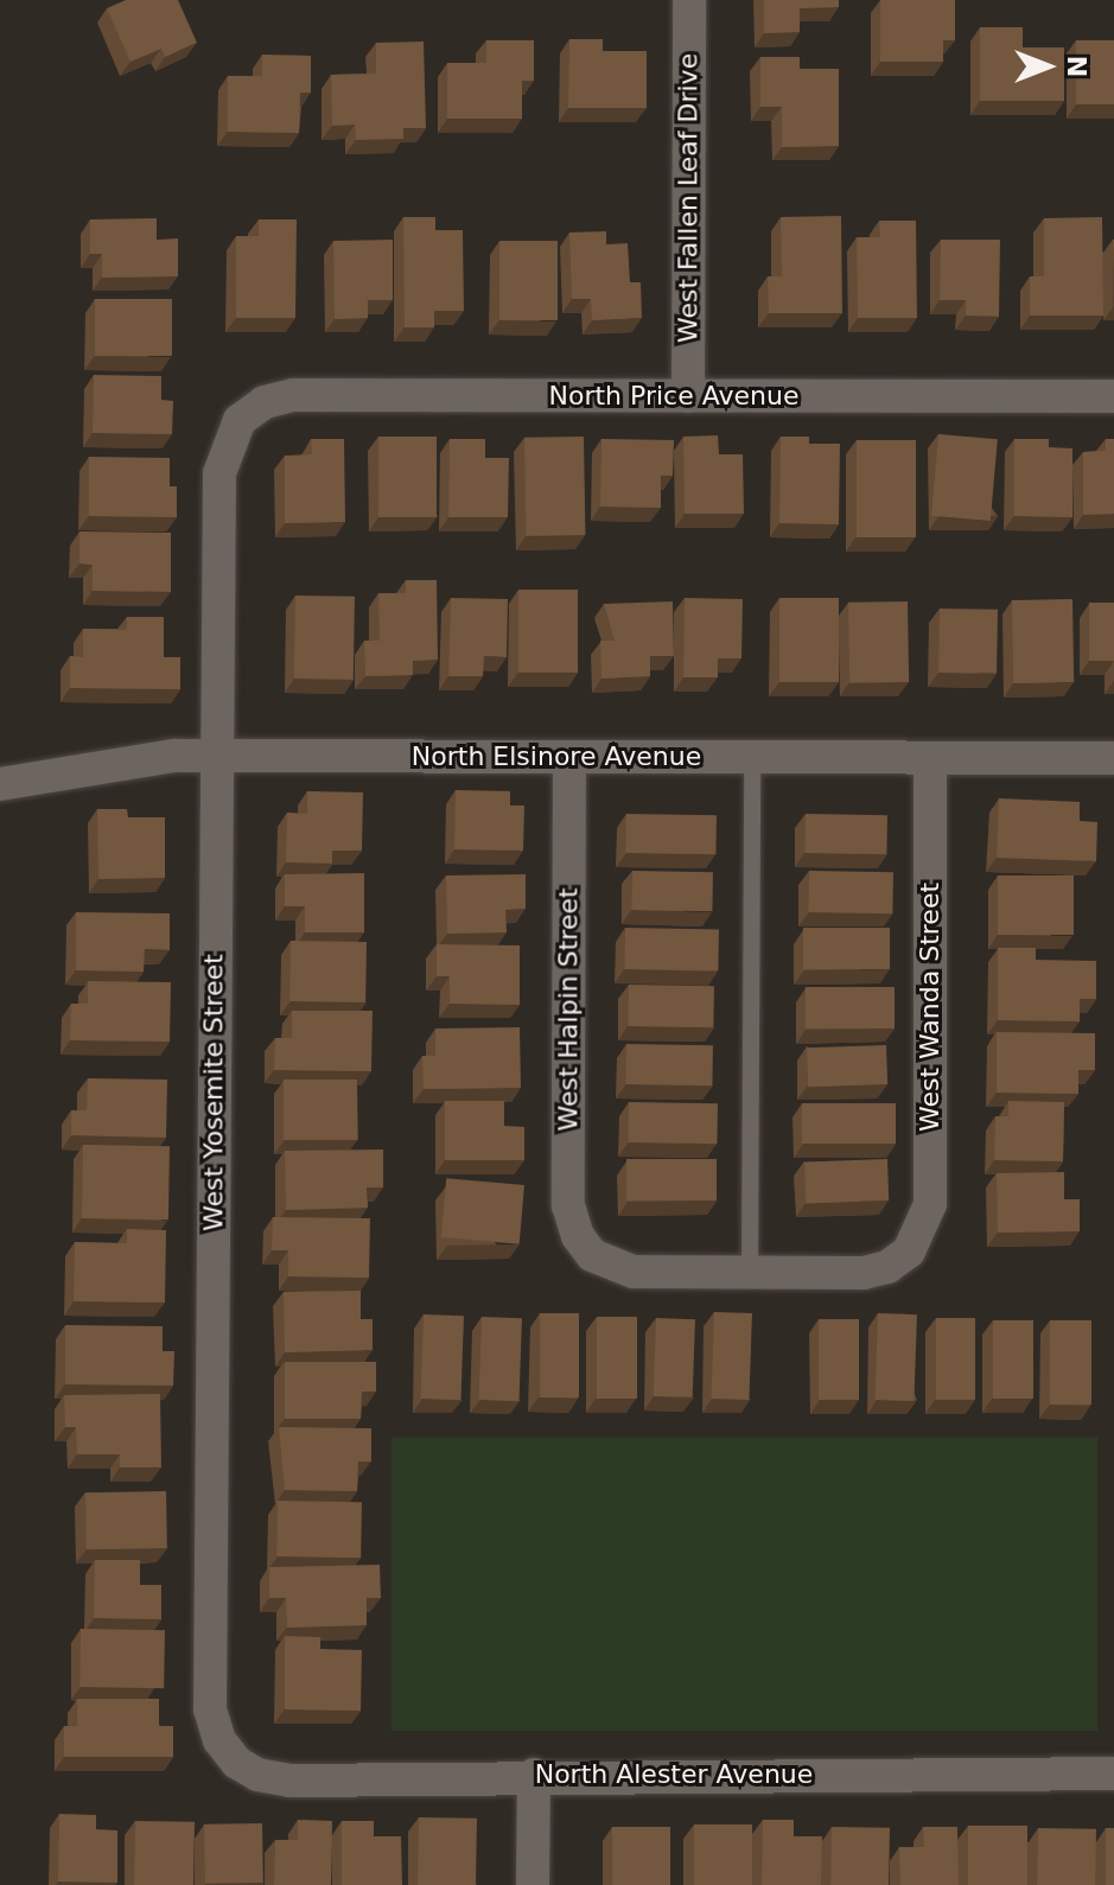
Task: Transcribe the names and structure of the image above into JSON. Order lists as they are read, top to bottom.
{
  "streets": {
    "street": [
      "West Fallen Leaf Drive",
      "North Price Avenue",
      "North Elsinore Avenue",
      "West Wanda Street",
      "West Halpin Street",
      "West Yosemite Street",
      "North Alester Avenue"
    ]
  },
  "crossings": [
    ["West Fallen Leaf Drive", "North Price Avenue"],
    ["North Price Avenue", "West Yosemite Street"],
    ["North Elsinore Avenue", "West Wanda Street"],
    ["North Elsinore Avenue", "West Halpin Street"],
    ["North Elsinore Avenue", "West Yosemite Street"],
    ["West Wanda Street", "West Halpin Street"],
    ["West Yosemite Street", "North Alester Avenue"]
  ],
  "north": "right"
}
